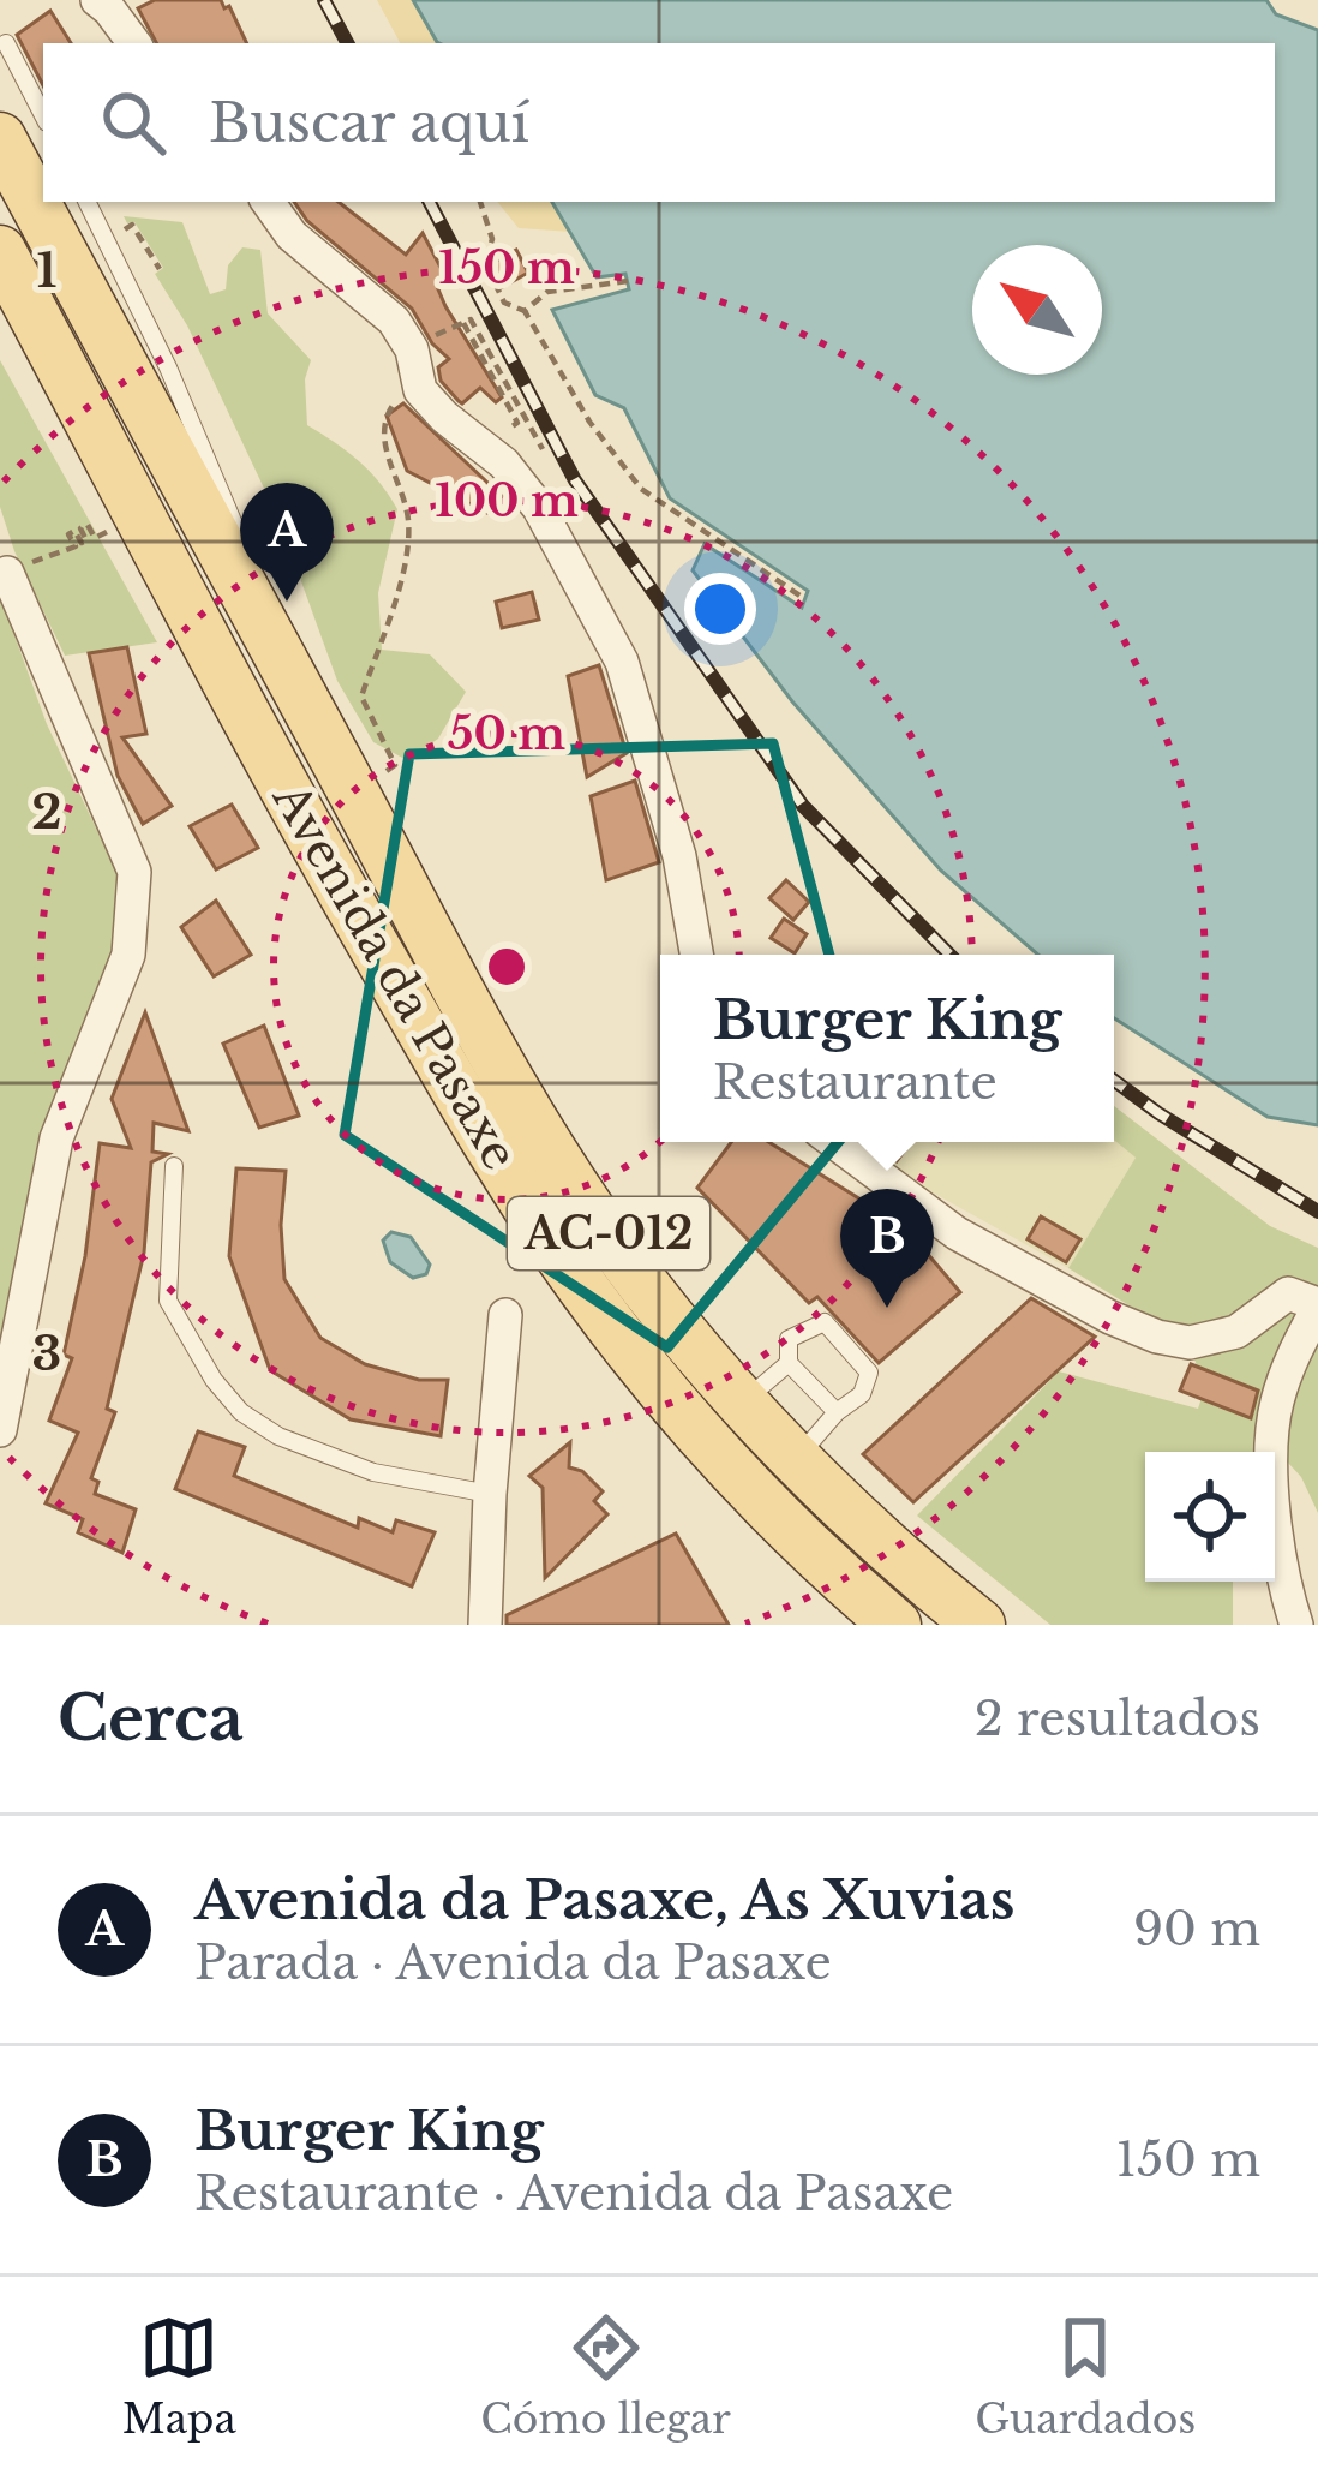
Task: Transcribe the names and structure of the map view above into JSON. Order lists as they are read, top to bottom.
{
  "streets": {
    "main road": ["Avenida da Pasaxe", "AC-012"]
  },
  "north": "top left",
  "page": {
    "search": "Buscar aquí",
    "pins": ["A", "B"],
    "popup": ["Burger King", "Restaurante"],
    "heading": ["Cerca", "2 resultados"],
    "list": [
      {
        "mark": "A",
        "name": "Avenida da Pasaxe, As Xuvias",
        "note": "Parada · Avenida da Pasaxe",
        "value": "90 m"
      },
      {
        "mark": "B",
        "name": "Burger King",
        "note": "Restaurante · Avenida da Pasaxe",
        "value": "150 m"
      }
    ],
    "nav": ["Mapa", "Cómo llegar", "Guardados"]
  },
  "grid": {
    "rows": ["1", "2", "3"]
  },
  "rings": ["150 m", "100 m", "50 m"]
}
